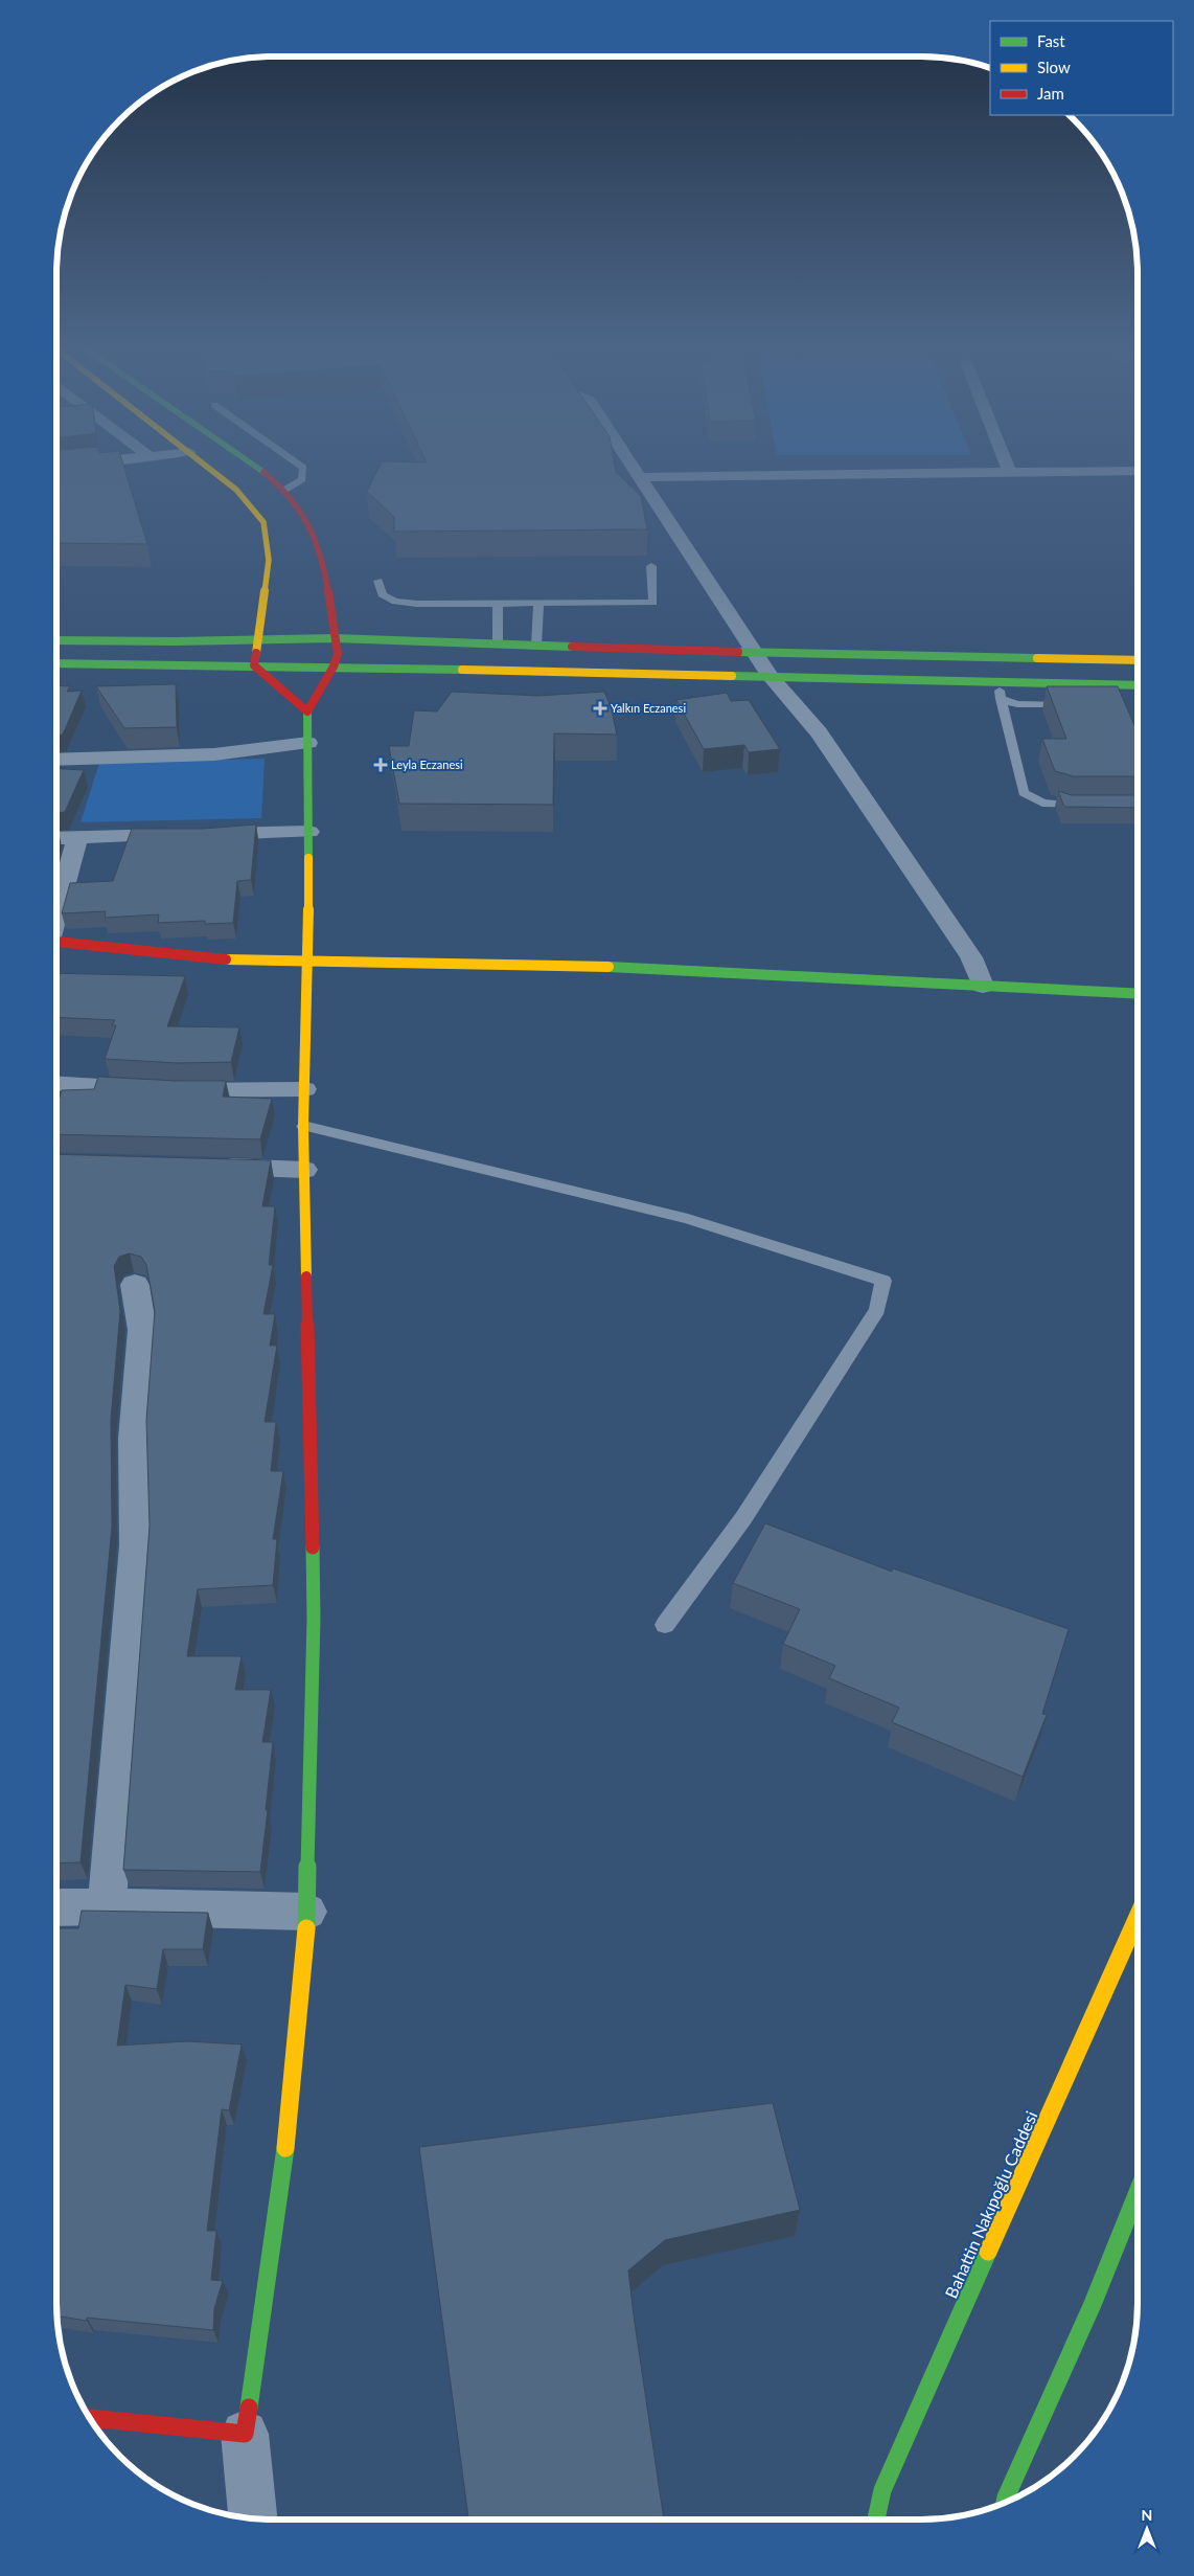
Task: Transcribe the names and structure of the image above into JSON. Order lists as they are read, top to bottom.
{
  "streets": {
    "street": ["Bahattin Nakıpoğlu Caddesi"]
  },
  "places": {
    "health": ["Yalkın Eczanesi", "Leyla Eczanesi"]
  },
  "legend": ["Fast", "Slow", "Jam"],
  "north": "top"
}
